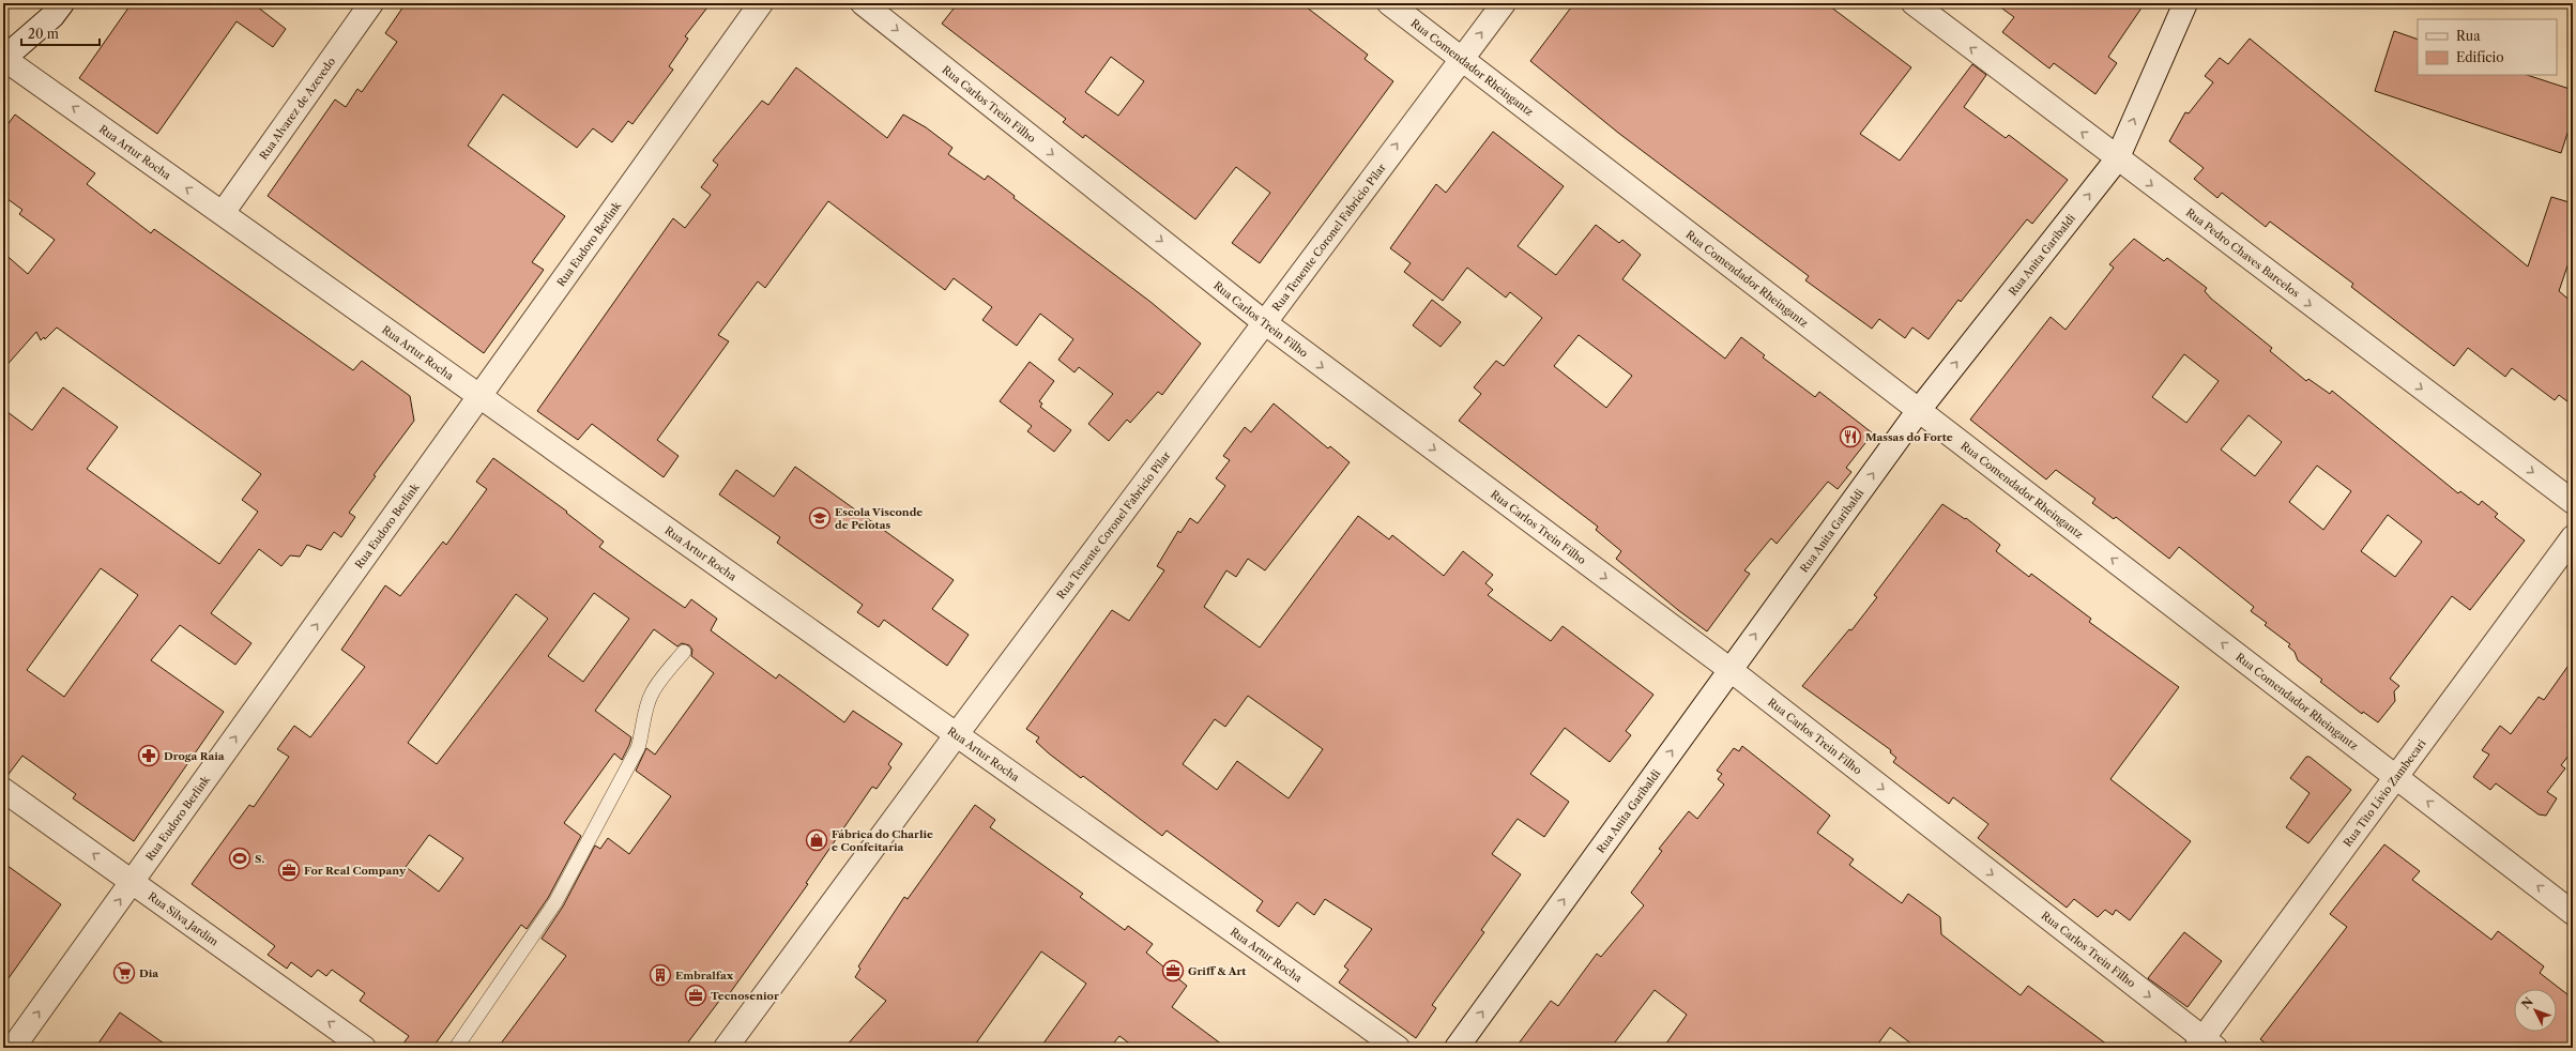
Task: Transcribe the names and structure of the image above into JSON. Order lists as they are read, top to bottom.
{
  "streets": {
    "street": [
      "Rua Comendador Rheingantz",
      "Rua Carlos Trein Filho",
      "Rua Alvarez de Azevedo",
      "Rua Artur Rocha",
      "Rua Tenente Coronel Fabricio Pilar",
      "Rua Eudoro Berlink",
      "Rua Pedro Chaves Barcelos",
      "Rua Anita Garibaldi",
      "Rua Tito Lívio Zambecari",
      "Rua Silva Jardim"
    ]
  },
  "crossings": [
    ["Rua Comendador Rheingantz", "Rua Tenente Coronel Fabricio Pilar"],
    ["Rua Comendador Rheingantz", "Rua Anita Garibaldi"],
    ["Rua Comendador Rheingantz", "Rua Tito Lívio Zambecari"],
    ["Rua Carlos Trein Filho", "Rua Tenente Coronel Fabricio Pilar"],
    ["Rua Carlos Trein Filho", "Rua Anita Garibaldi"],
    ["Rua Carlos Trein Filho", "Rua Tito Lívio Zambecari"],
    ["Rua Alvarez de Azevedo", "Rua Artur Rocha"],
    ["Rua Artur Rocha", "Rua Tenente Coronel Fabricio Pilar"],
    ["Rua Artur Rocha", "Rua Eudoro Berlink"],
    ["Rua Eudoro Berlink", "Rua Silva Jardim"],
    ["Rua Pedro Chaves Barcelos", "Rua Anita Garibaldi"]
  ],
  "one_way": [
    "Rua Comendador Rheingantz",
    "Rua Carlos Trein Filho",
    "Rua Eudoro Berlink",
    "Rua Anita Garibaldi",
    "Rua Silva Jardim"
  ],
  "places": {
    "restaurant": ["Massas do Forte"],
    "school or university": ["Escola Visconde de Pelotas"],
    "pharmacy": ["Droga Raia"],
    "shop": ["Fábrica do Charlie e Confeitaria"],
    "sports": ["S."],
    "office": ["For Real Company", "Griff & Art", "Tecnosenior"],
    "supermarket": ["Dia"],
    "building": ["Embralfax"]
  },
  "legend": ["Rua", "Edifício"],
  "scale_bar": "20 m",
  "north": "top left"
}
